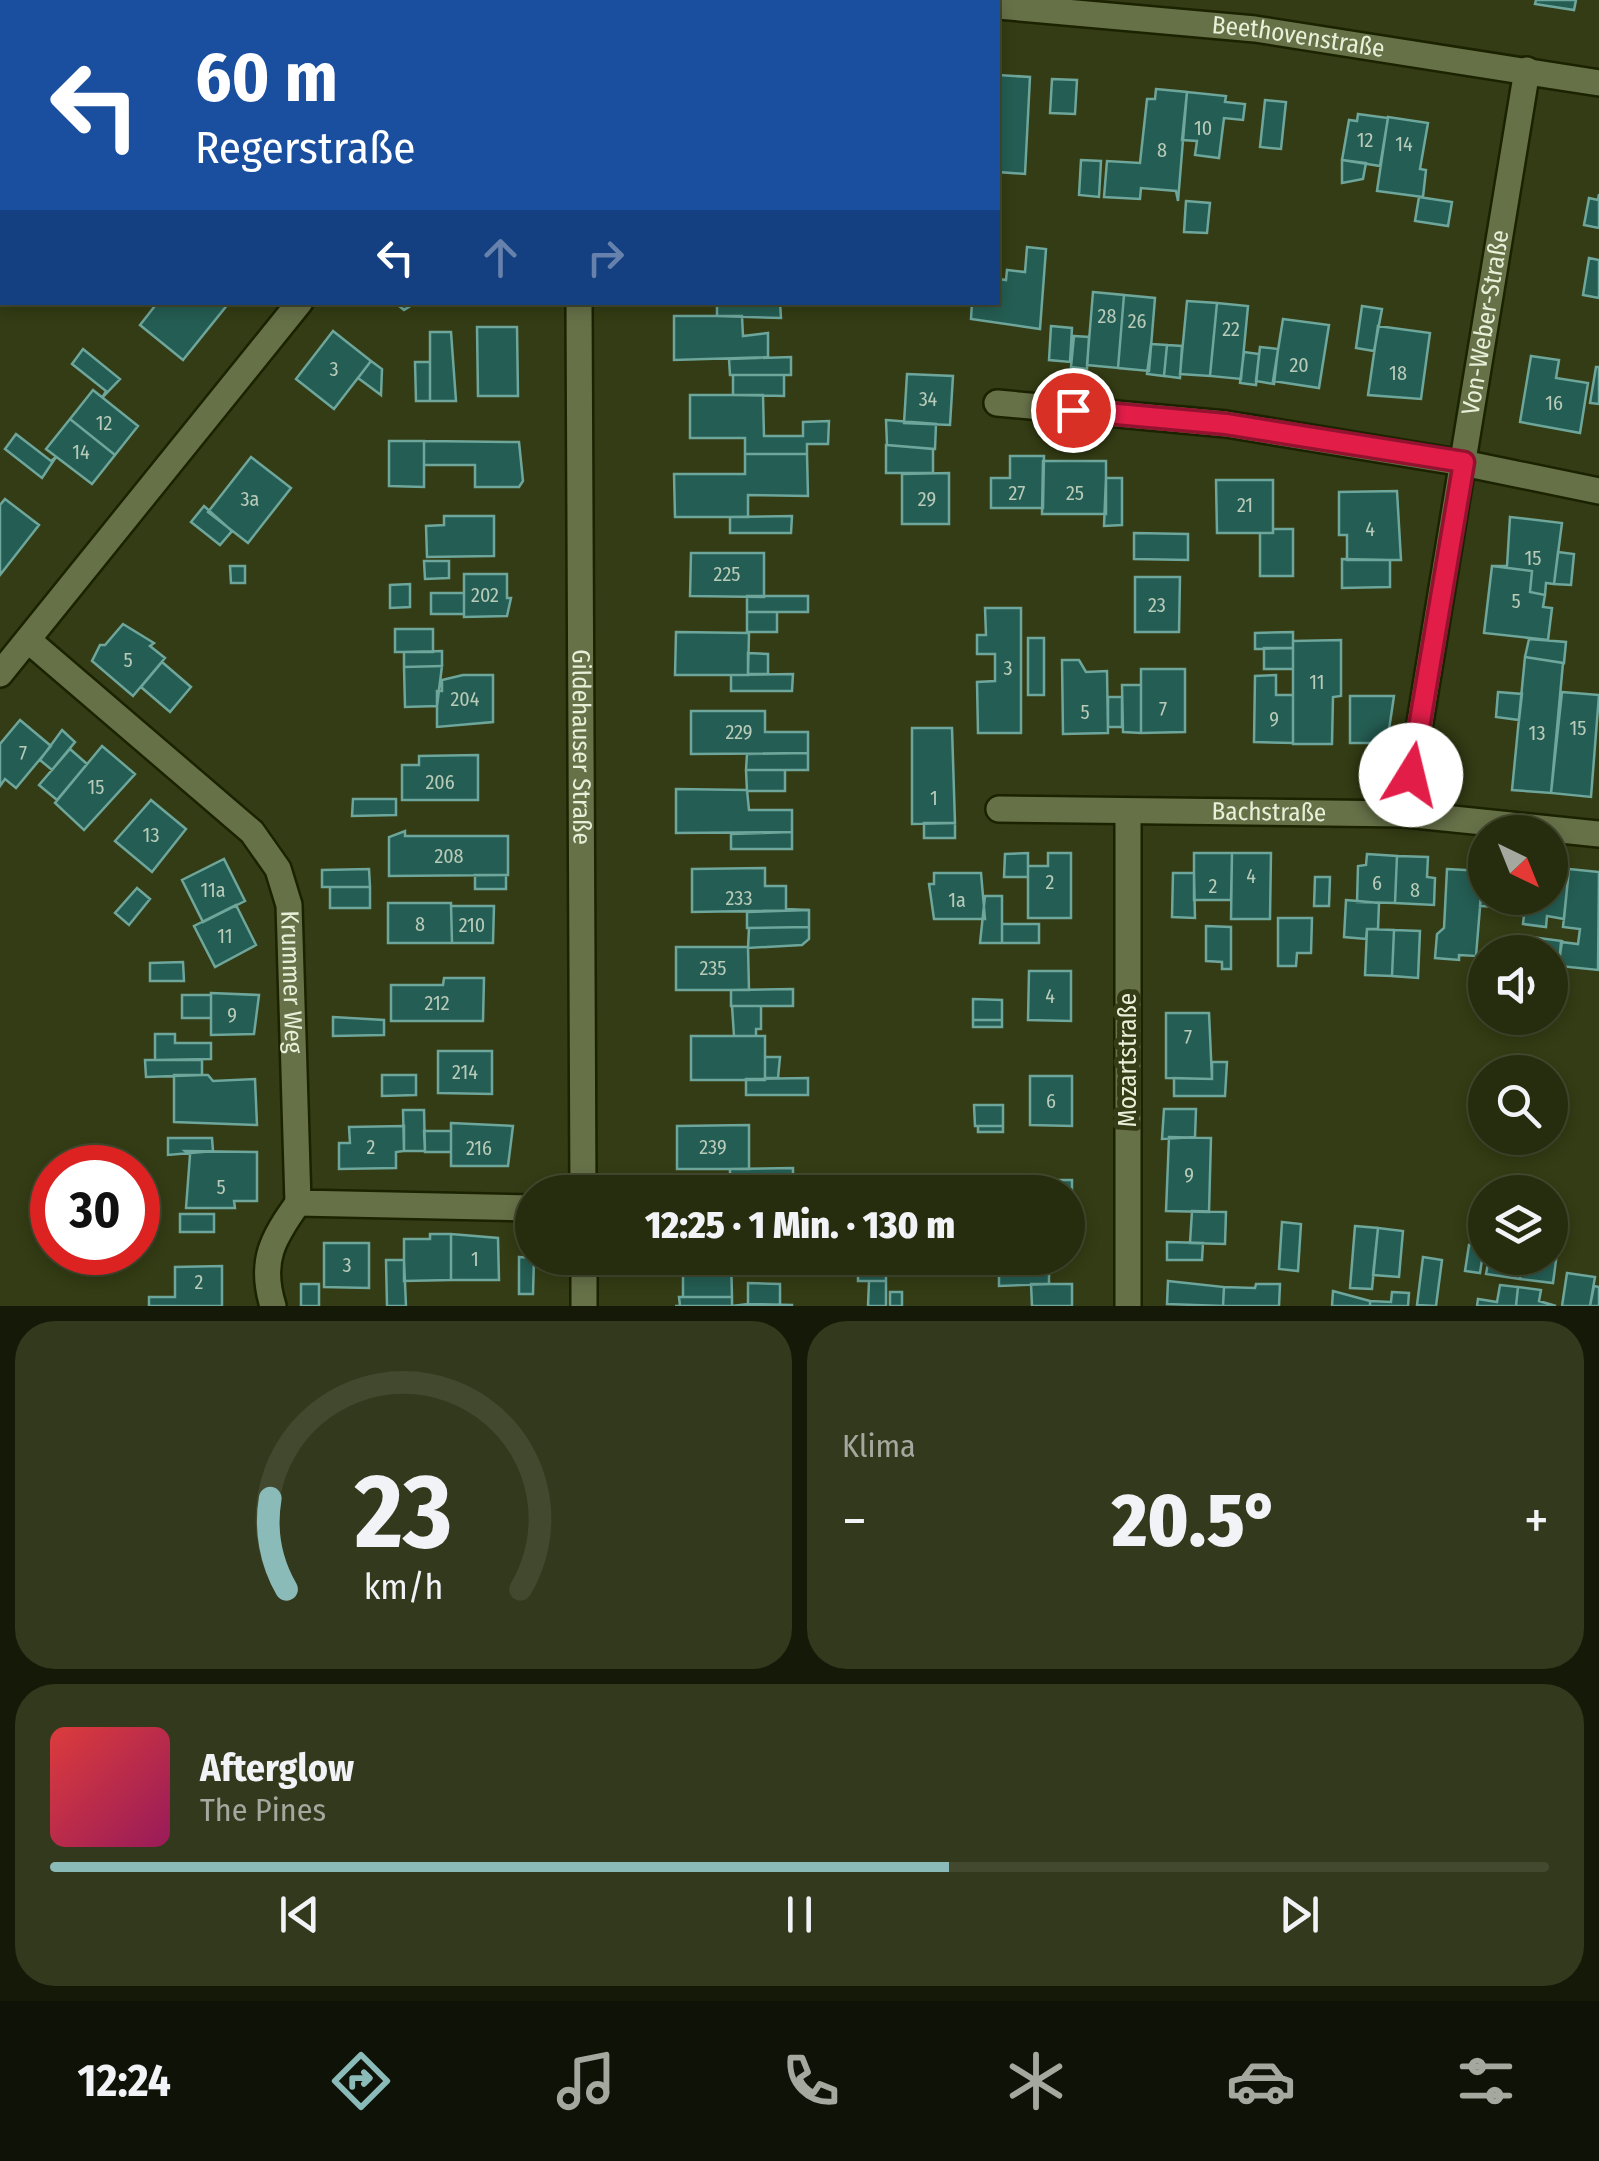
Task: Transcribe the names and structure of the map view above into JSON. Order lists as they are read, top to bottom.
{
  "streets": {
    "street": [
      "Beethovenstraße",
      "Von-Weber-Straße",
      "Gildehauser Straße",
      "Bachstraße",
      "Krummer Weg",
      "Mozartstraße"
    ]
  },
  "crossings": [
    ["Beethovenstraße", "Von-Weber-Straße"],
    ["Von-Weber-Straße", "Bachstraße"],
    ["Bachstraße", "Mozartstraße"]
  ],
  "house_numbers": [
    "10",
    "12",
    "14",
    "8",
    "28",
    "26",
    "22",
    "20",
    "3",
    "18",
    "34",
    "16",
    "12",
    "14",
    "27",
    "25",
    "3a",
    "29",
    "21",
    "4",
    "15",
    "225",
    "202",
    "5",
    "23",
    "5",
    "3",
    "11",
    "204",
    "7",
    "5",
    "9",
    "15",
    "229",
    "13",
    "7",
    "206",
    "15",
    "1",
    "13",
    "208",
    "4",
    "2",
    "6",
    "2",
    "11a",
    "8",
    "233",
    "1a",
    "8",
    "210",
    "11",
    "235",
    "4",
    "212",
    "9",
    "7",
    "214",
    "6",
    "2",
    "239",
    "216",
    "9",
    "5",
    "1",
    "3",
    "2"
  ],
  "north": "bottom right",
  "page": {
    "turn": ["60 m", "Regerstraße"],
    "limit": "30",
    "trip": "12:25 · 1 Min. · 130 m",
    "tile": "Klima",
    "heat": ["−", "20.5°", "+"],
    "song": ["Afterglow", "The Pines"],
    "tabs": "12:24",
    "gauge": ["23", "km/h"]
  }
}
